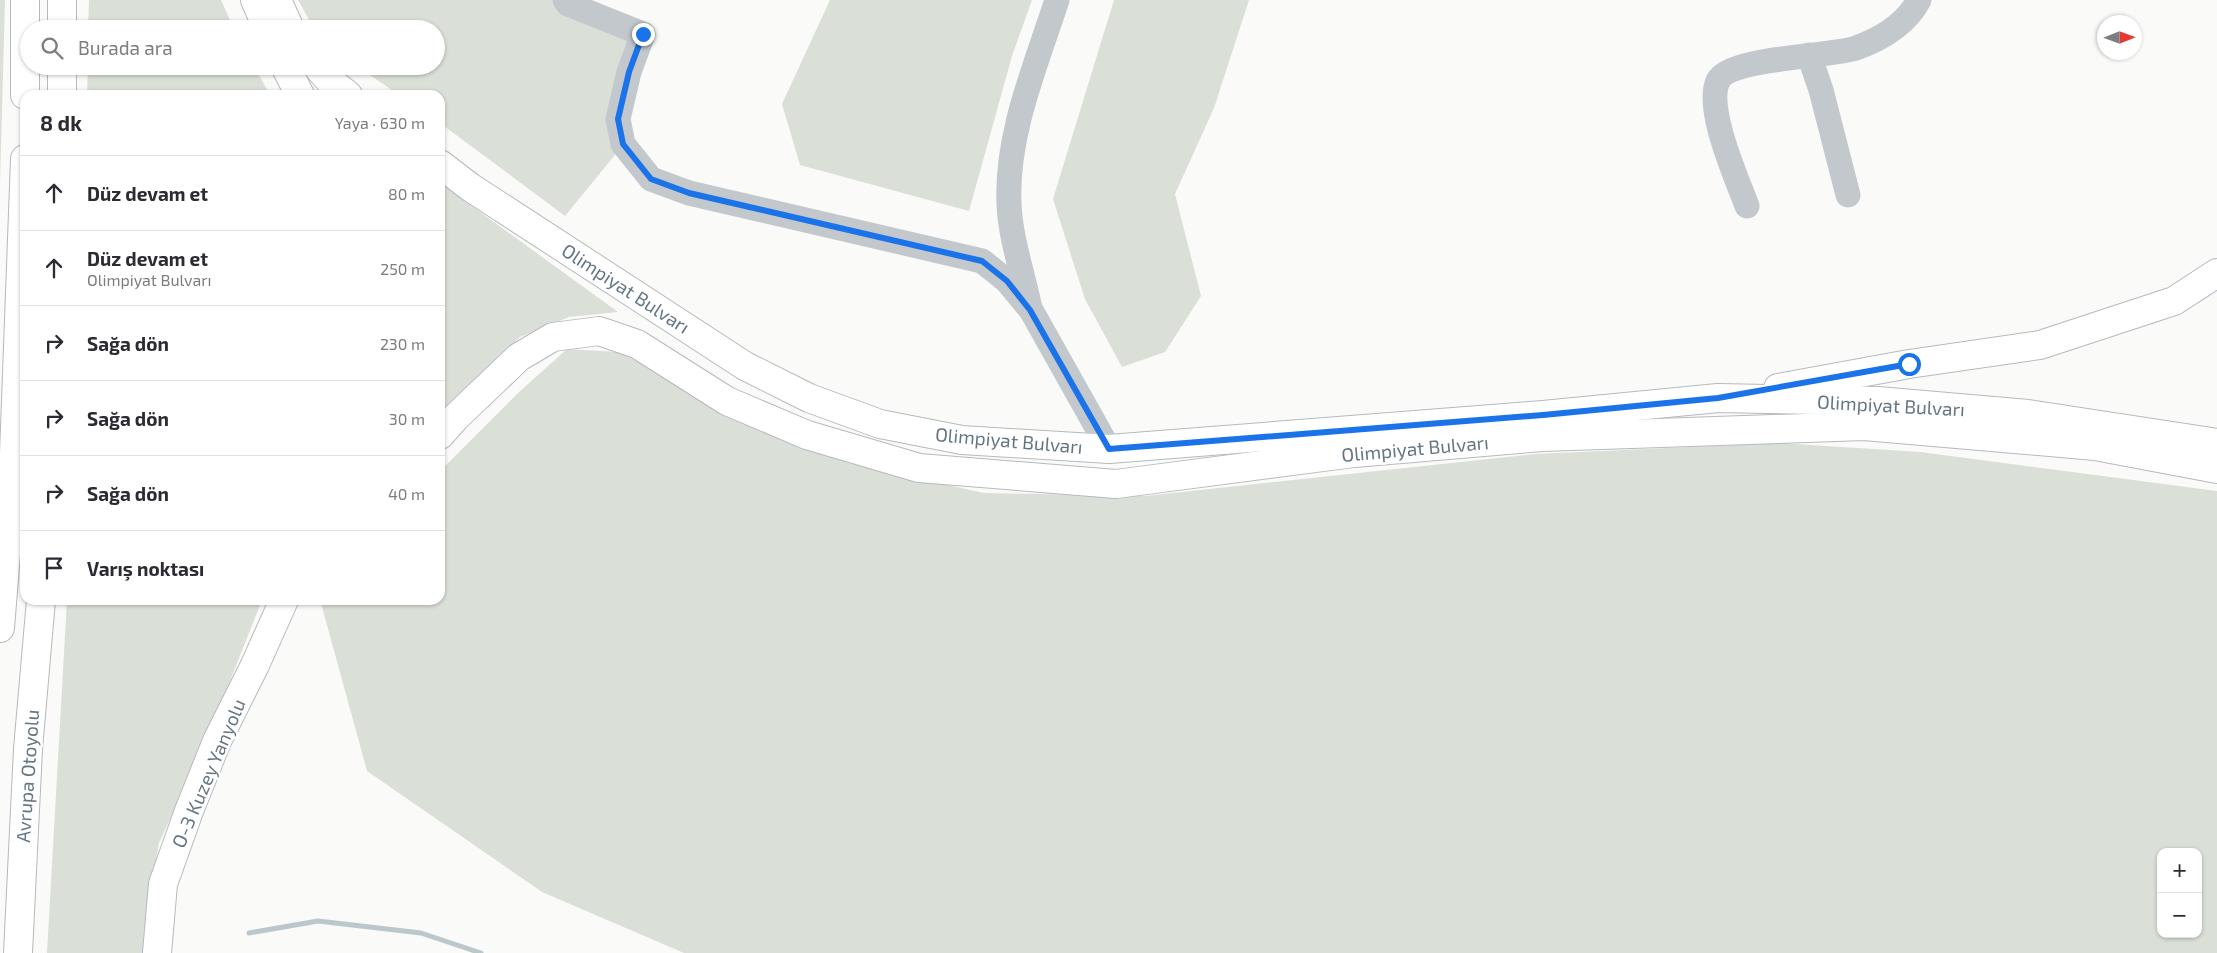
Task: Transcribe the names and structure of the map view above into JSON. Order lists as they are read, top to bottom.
{
  "streets": {
    "main road": ["Olimpiyat Bulvarı", "O-3 Kuzey Yanyolu", "Avrupa Otoyolu"]
  },
  "north": "right",
  "page": {
    "search": "Burada ara",
    "heading": ["8 dk", "Yaya · 630 m"],
    "list": [
      ["Düz devam et", "80 m"],
      ["Düz devam et", "Olimpiyat Bulvarı", "250 m"],
      ["Sağa dön", "230 m"],
      ["Sağa dön", "30 m"],
      ["Sağa dön", "40 m"],
      "Varış noktası"
    ],
    "map_buttons": ["+", "−"]
  }
}
